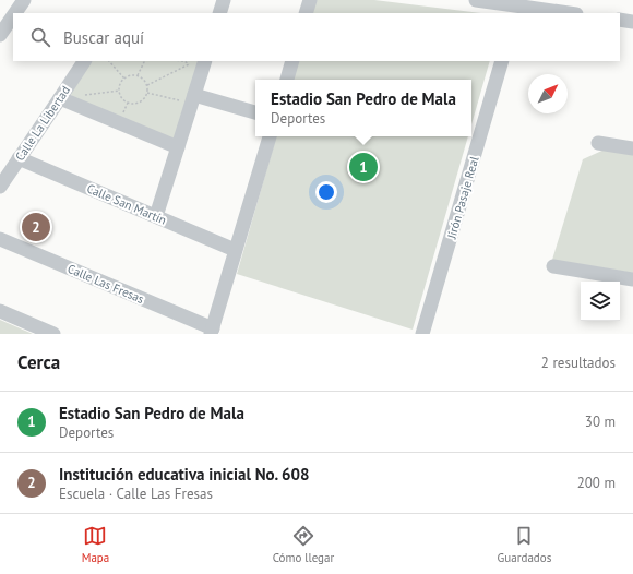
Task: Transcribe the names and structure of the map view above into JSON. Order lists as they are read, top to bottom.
{
  "streets": {
    "street": [
      "Calle La Libertad",
      "Jirón Pasaje Real",
      "Calle San Martín",
      "Calle Las Fresas"
    ]
  },
  "crossings": [
    ["Calle La Libertad", "Calle San Martín"]
  ],
  "north": "top right",
  "page": {
    "search": "Buscar aquí",
    "popup": ["Estadio San Pedro de Mala", "Deportes"],
    "pins": ["1", "2"],
    "heading": ["Cerca", "2 resultados"],
    "list": [
      {
        "mark": "1",
        "name": "Estadio San Pedro de Mala",
        "note": "Deportes",
        "value": "30 m"
      },
      {
        "mark": "2",
        "name": "Institución educativa inicial No. 608",
        "note": "Escuela · Calle Las Fresas",
        "value": "200 m"
      }
    ],
    "nav": ["Mapa", "Cómo llegar", "Guardados"]
  }
}
